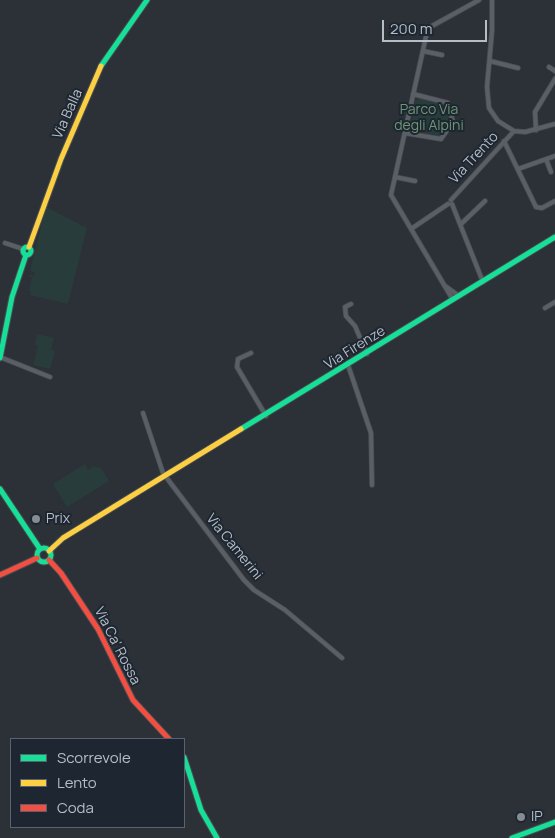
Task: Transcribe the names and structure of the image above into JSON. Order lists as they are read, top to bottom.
{
  "streets": {
    "main road": ["Via Balla", "Via Firenze", "Via Ca' Rossa"],
    "street": ["Via Trento", "Via Camerini"]
  },
  "crossings": [
    ["Via Trento", "Via Firenze"],
    ["Via Firenze", "Via Camerini"],
    ["Via Firenze", "Via Ca' Rossa"]
  ],
  "parks": ["Parco Via degli Alpini"],
  "places": ["Prix", "IP"],
  "legend": ["Scorrevole", "Lento", "Coda"],
  "scale_bar": "200 m"
}
